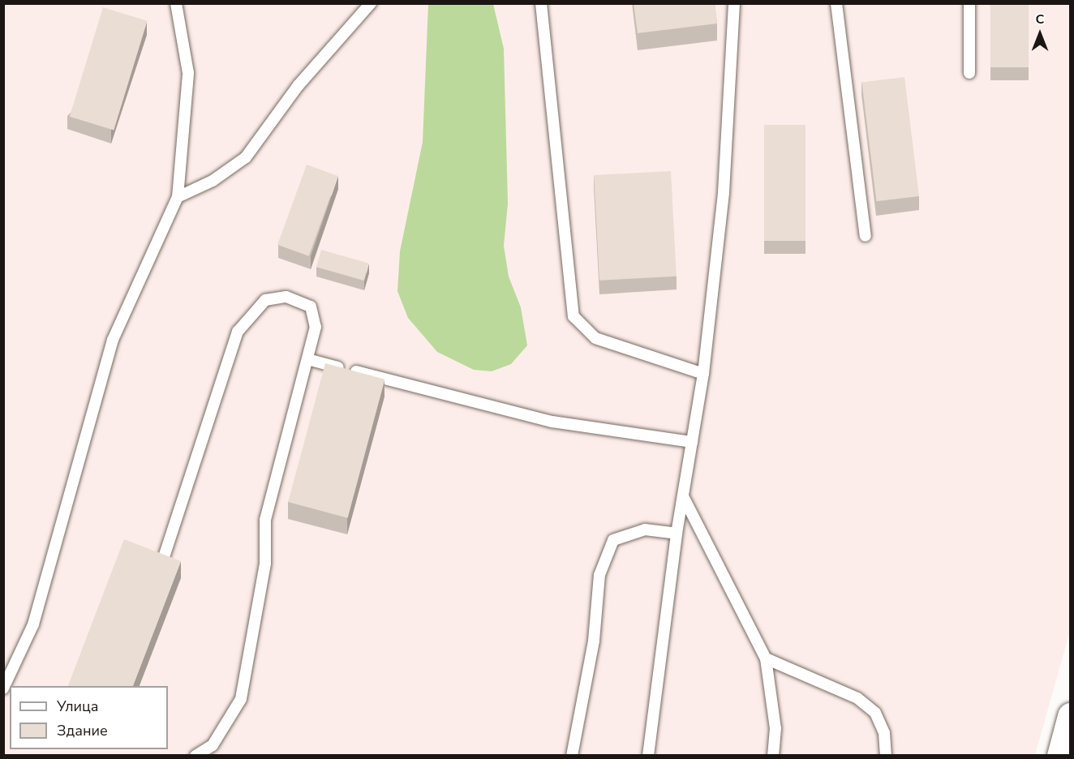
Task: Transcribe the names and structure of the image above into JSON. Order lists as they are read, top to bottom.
{
  "legend": ["Улица", "Здание"],
  "north": "top"
}
